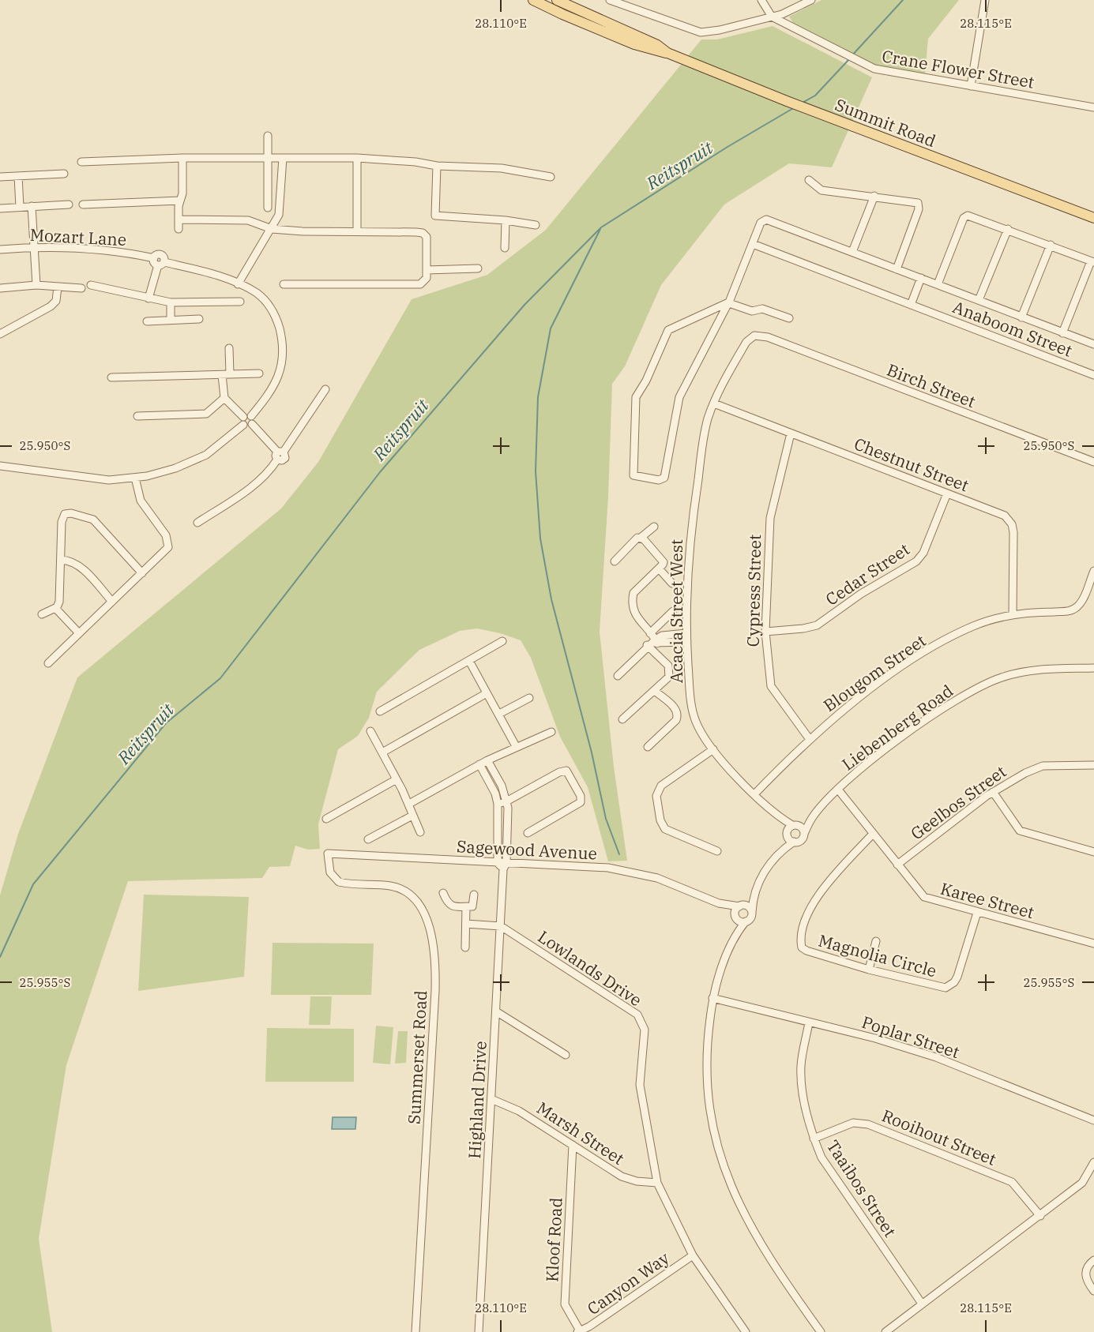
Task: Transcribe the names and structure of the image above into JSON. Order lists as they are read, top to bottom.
{
  "streets": {
    "main road": ["Summit Road"],
    "street": [
      "Crane Flower Street",
      "Mozart Lane",
      "Anaboom Street",
      "Birch Street",
      "Chestnut Street",
      "Cedar Street",
      "Cypress Street",
      "Acacia Street West",
      "Blougom Street",
      "Liebenberg Road",
      "Geelbos Street",
      "Sagewood Avenue",
      "Karee Street",
      "Magnolia Circle",
      "Lowlands Drive",
      "Poplar Street",
      "Summerset Road",
      "Highland Drive",
      "Marsh Street",
      "Rooihout Street",
      "Taaibos Street",
      "Kloof Road",
      "Canyon Way"
    ]
  },
  "crossings": [
    ["Birch Street", "Acacia Street West"],
    ["Chestnut Street", "Cedar Street"],
    ["Chestnut Street", "Cypress Street"],
    ["Chestnut Street", "Acacia Street West"],
    ["Chestnut Street", "Blougom Street"],
    ["Cedar Street", "Cypress Street"],
    ["Cypress Street", "Blougom Street"],
    ["Acacia Street West", "Blougom Street"],
    ["Acacia Street West", "Liebenberg Road"],
    ["Liebenberg Road", "Karee Street"],
    ["Geelbos Street", "Karee Street"],
    ["Sagewood Avenue", "Summerset Road"],
    ["Sagewood Avenue", "Highland Drive"],
    ["Karee Street", "Magnolia Circle"],
    ["Lowlands Drive", "Highland Drive"],
    ["Lowlands Drive", "Marsh Street"],
    ["Lowlands Drive", "Canyon Way"],
    ["Poplar Street", "Taaibos Street"],
    ["Highland Drive", "Marsh Street"],
    ["Marsh Street", "Kloof Road"],
    ["Rooihout Street", "Taaibos Street"],
    ["Kloof Road", "Canyon Way"]
  ],
  "water": ["Reitspruit"],
  "coordinates": [
    "28.110°E",
    "28.115°E",
    "25.950°S",
    "25.955°S"
  ]
}
